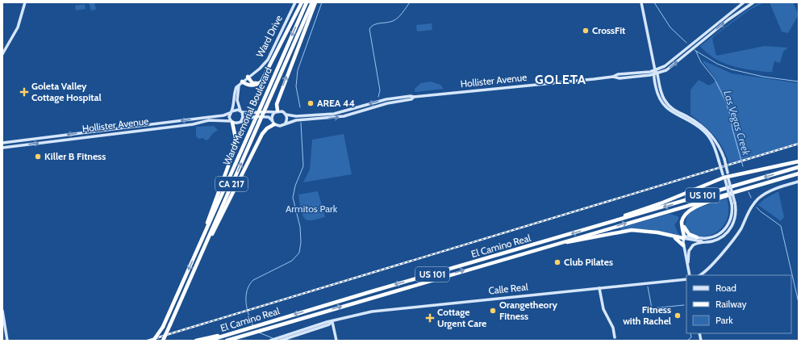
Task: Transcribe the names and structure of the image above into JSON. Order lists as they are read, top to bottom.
{
  "streets": {
    "highway": [
      "Ward Memorial Boulevard",
      "CA 217",
      "US 101",
      "El Camino Real"
    ],
    "main road": ["Ward Drive", "Hollister Avenue", "Calle Real"]
  },
  "crossings": [
    ["Ward Drive", "Hollister Avenue"]
  ],
  "districts": ["GOLETA"],
  "water": ["Las Vegas Creek"],
  "parks": ["Armitos Park"],
  "places": {
    "other": [
      "CrossFit",
      "AREA 44",
      "Killer B Fitness",
      "Club Pilates",
      "Orangetheory Fitness",
      "Fitness with Rachel"
    ],
    "health": ["Goleta Valley Cottage Hospital", "Cottage Urgent Care"]
  },
  "legend": ["Road", "Railway", "Park"]
}
